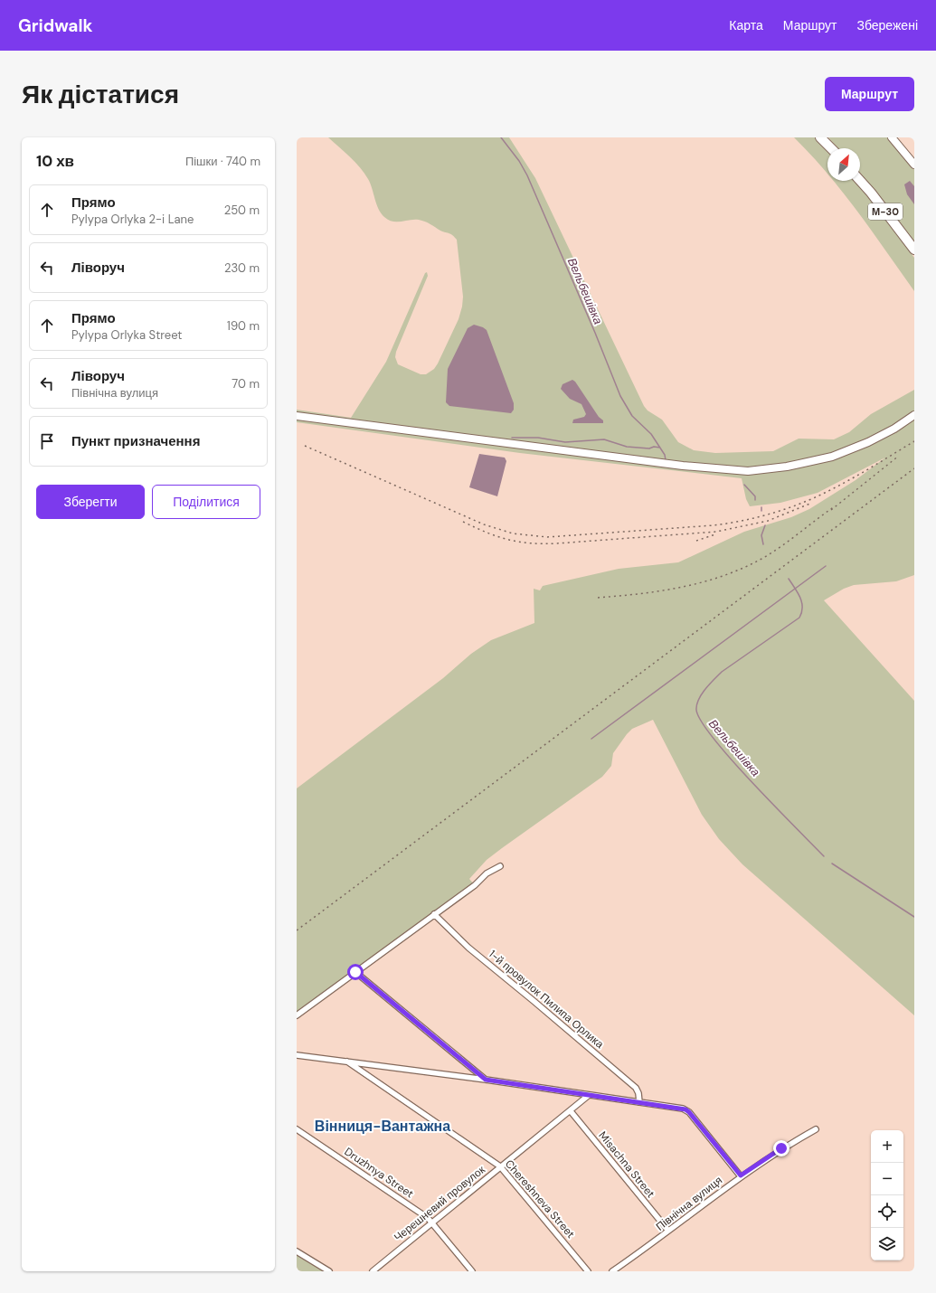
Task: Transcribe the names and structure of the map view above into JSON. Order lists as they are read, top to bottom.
{
  "streets": {
    "highway": ["М-30"],
    "street": [
      "1-й провулок Пилипа Орлика",
      "Misachna Street",
      "Druzhnya Street",
      "Chereshneva Street",
      "Черешневий провулок",
      "Північна вулиця"
    ]
  },
  "crossings": [
    ["Misachna Street", "Черешневий провулок"],
    ["Misachna Street", "Північна вулиця"],
    ["Druzhnya Street", "Черешневий провулок"],
    ["Chereshneva Street", "Черешневий провулок"]
  ],
  "districts": ["Вінниця-Вантажна"],
  "water": ["Вельбешівка"],
  "north": "top right",
  "page": {
    "header": "Gridwalk",
    "nav": ["Карта", "Маршрут", "Збережені"],
    "buttons": [
      "Маршрут",
      ["Зберегти", "Поділитися"]
    ],
    "title": "Як дістатися",
    "heading": ["10 хв", "Пішки · 740 m"],
    "list": [
      ["Прямо", "Pylypa Orlyka 2-i Lane", "250 m"],
      ["Ліворуч", "230 m"],
      ["Прямо", "Pylypa Orlyka Street", "190 m"],
      ["Ліворуч", "Північна вулиця", "70 m"],
      "Пункт призначення"
    ],
    "map_buttons": ["+", "−"]
  }
}
